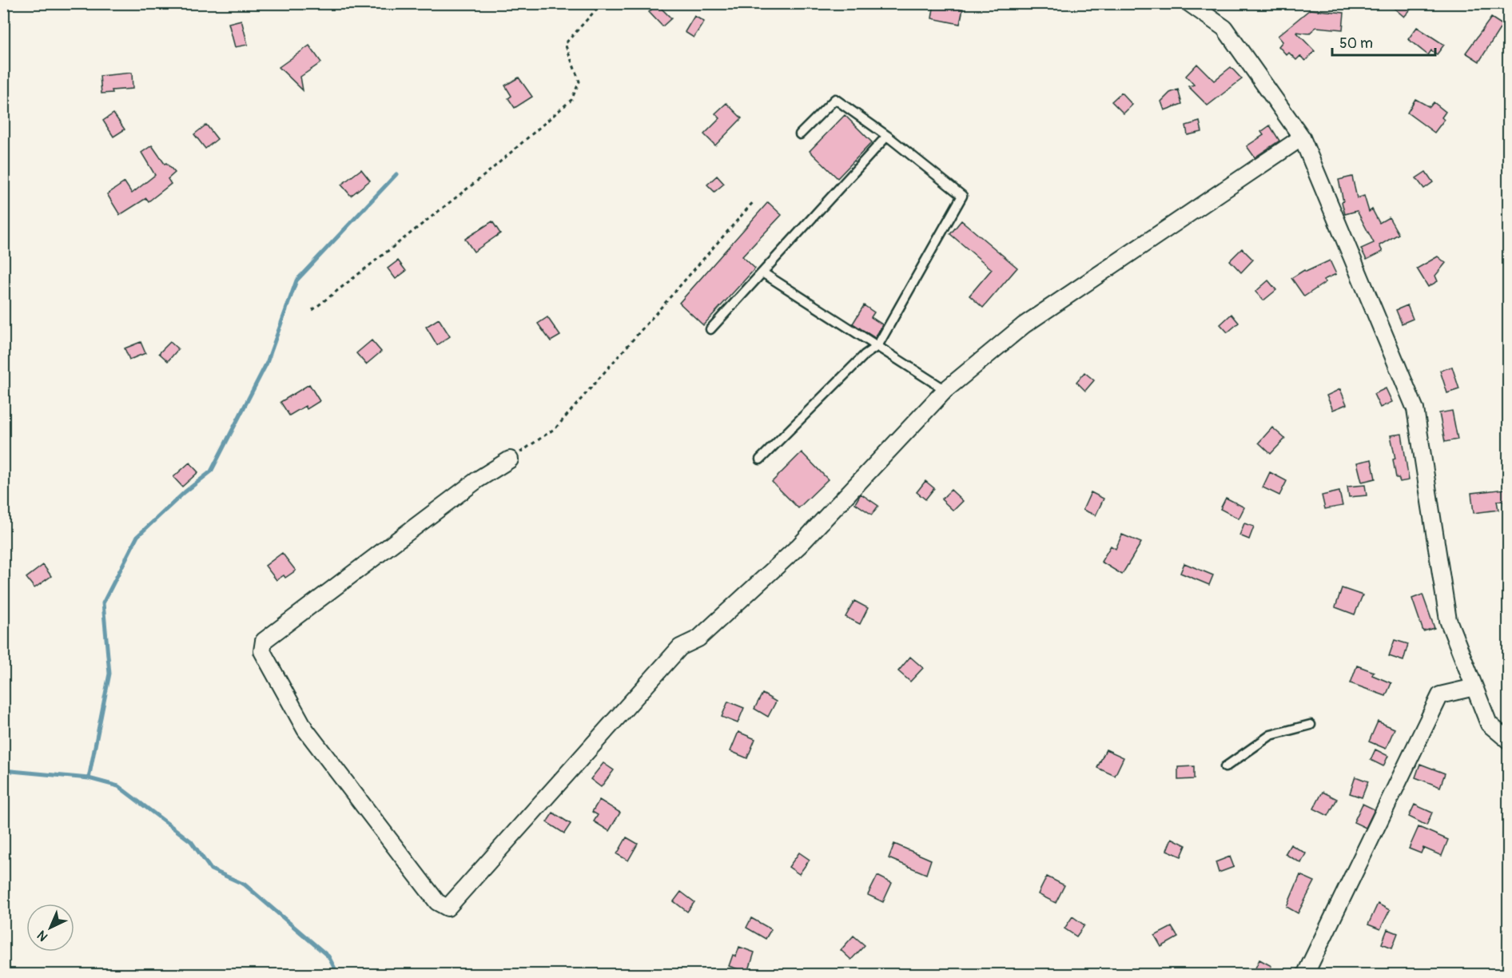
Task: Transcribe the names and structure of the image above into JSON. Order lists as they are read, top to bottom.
{
  "scale_bar": "50 m",
  "north": "bottom left"
}
